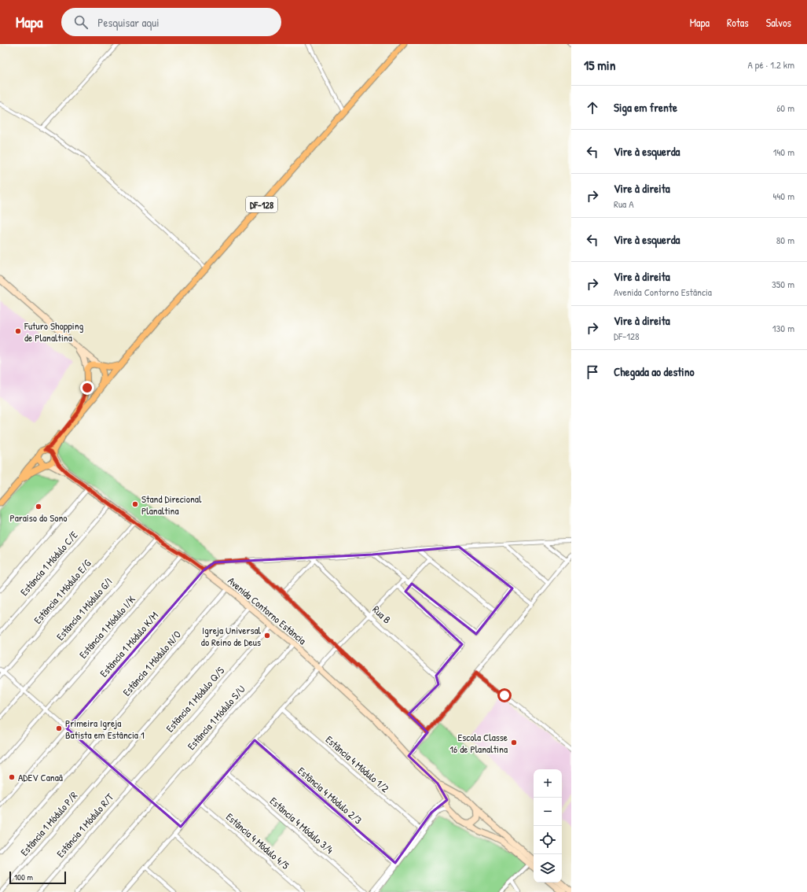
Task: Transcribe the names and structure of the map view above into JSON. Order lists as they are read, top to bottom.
{
  "streets": {
    "main road": ["DF-128"],
    "street": [
      "Estância 1 Módulo C/E",
      "Estância 1 Módulo E/G",
      "Estância 1 Módulo G/I",
      "Avenida Contorno Estância",
      "Rua B",
      "Estância 1 Módulo I/K",
      "Estância 1 Módulo K/M",
      "Estância 1 Módulo N/O",
      "Estância 1 Módulo Q/S",
      "Estância 1 Módulo S/U",
      "Estância 4 Módulo 1/2",
      "Estância 4 Módulo 2/3",
      "Estância 1 Módulo P/R",
      "Estância 1 Módulo R/T",
      "Estância 4 Módulo 3/4",
      "Estância 4 Módulo 4/5"
    ]
  },
  "crossings": [
    ["DF-128", "Avenida Contorno Estância"],
    ["Estância 1 Módulo C/E", "Avenida Contorno Estância"],
    ["Estância 1 Módulo E/G", "Avenida Contorno Estância"],
    ["Estância 1 Módulo G/I", "Avenida Contorno Estância"],
    ["Avenida Contorno Estância", "Estância 1 Módulo I/K"],
    ["Avenida Contorno Estância", "Estância 1 Módulo K/M"],
    ["Avenida Contorno Estância", "Estância 1 Módulo N/O"],
    ["Avenida Contorno Estância", "Estância 1 Módulo Q/S"],
    ["Avenida Contorno Estância", "Estância 1 Módulo S/U"],
    ["Avenida Contorno Estância", "Estância 1 Módulo P/R"],
    ["Estância 1 Módulo Q/S", "Estância 1 Módulo R/T"]
  ],
  "places": [
    "Futuro Shopping de Planaltina",
    "Stand Direcional Planaltina",
    "Paraíso do Sono",
    "Igreja Universal do Reino de Deus",
    "Primeira Igreja Batista em Estância 1",
    "Escola Classe 16 de Planaltina",
    "ADEV Canaã"
  ],
  "scale_bar": "100 m",
  "page": {
    "header": "Mapa",
    "search": "Pesquisar aqui",
    "nav": ["Mapa", "Rotas", "Salvos"],
    "heading": ["15 min", "A pé · 1.2 km"],
    "list": [
      ["Siga em frente", "60 m"],
      ["Vire à esquerda", "140 m"],
      ["Vire à direita", "Rua A", "440 m"],
      ["Vire à esquerda", "80 m"],
      ["Vire à direita", "Avenida Contorno Estância", "350 m"],
      ["Vire à direita", "DF-128", "130 m"],
      "Chegada ao destino"
    ],
    "map_buttons": ["+", "−"],
    "scale": "100 m"
  }
}
